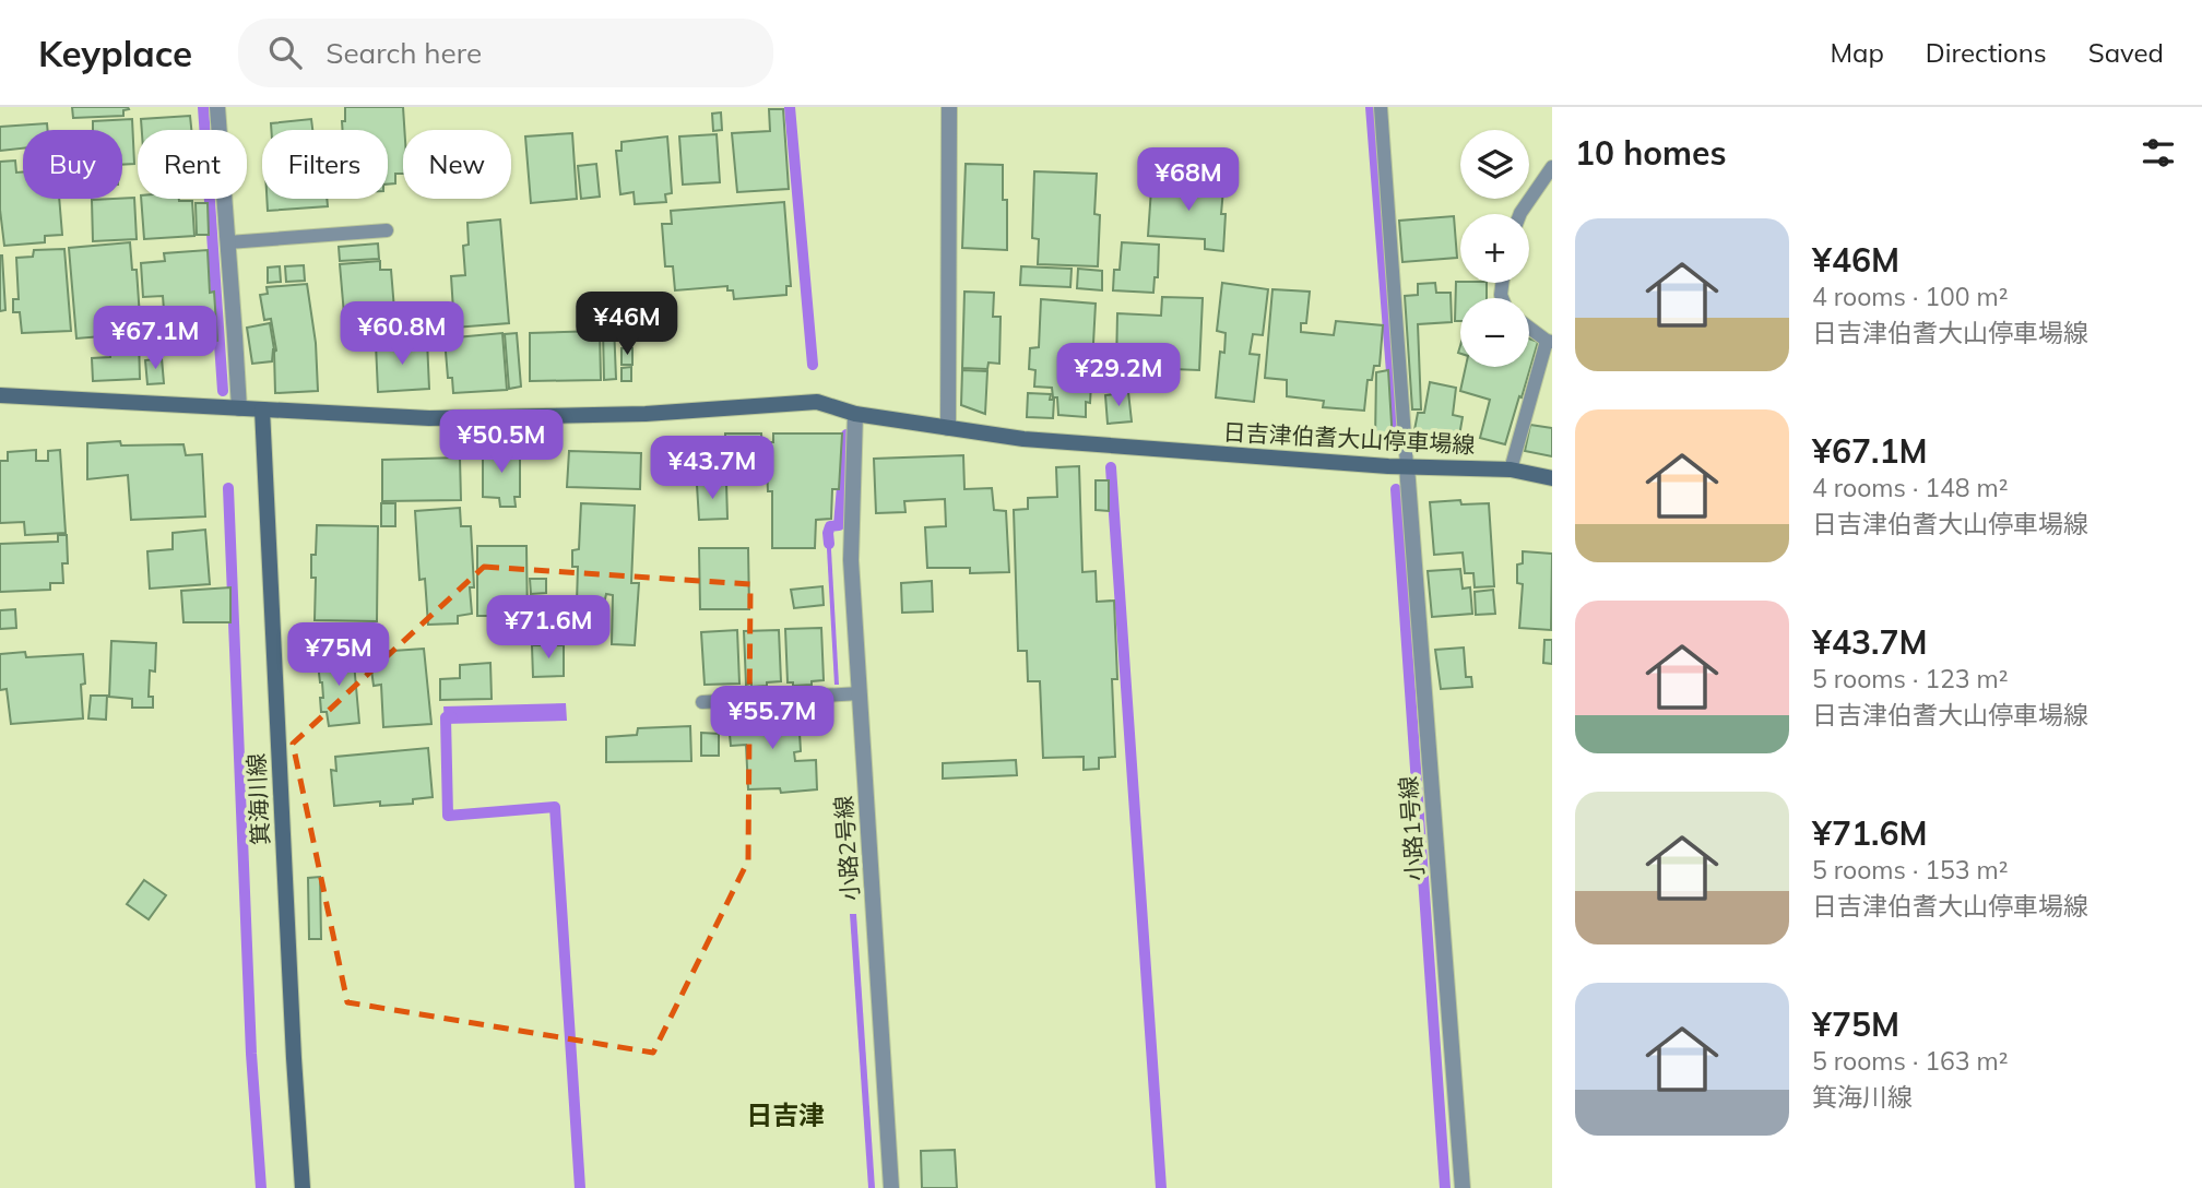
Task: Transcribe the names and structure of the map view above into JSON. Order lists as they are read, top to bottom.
{
  "streets": {
    "main road": ["日吉津伯耆大山停車場線", "箕海川線"],
    "street": ["小路1号線", "小路2号線"]
  },
  "crossings": [
    ["日吉津伯耆大山停車場線", "箕海川線"],
    ["日吉津伯耆大山停車場線", "小路1号線"],
    ["日吉津伯耆大山停車場線", "小路2号線"]
  ],
  "districts": ["日吉津"],
  "page": {
    "header": "Keyplace",
    "search": "Search here",
    "nav": ["Map", "Directions", "Saved"],
    "heading": "10 homes",
    "map_buttons": ["+", "−"],
    "chip": [
      "Buy",
      "Rent",
      "Filters",
      "New"
    ],
    "price": [
      "¥68M",
      "¥46M",
      "¥60.8M",
      "¥67.1M",
      "¥29.2M",
      "¥50.5M",
      "¥43.7M",
      "¥71.6M",
      "¥75M",
      "¥55.7M"
    ],
    "list": [
      {
        "name": "¥46M",
        "note": "4 rooms · 100 m² · 日吉津伯耆大山停車場線"
      },
      {
        "name": "¥67.1M",
        "note": "4 rooms · 148 m² · 日吉津伯耆大山停車場線"
      },
      {
        "name": "¥43.7M",
        "note": "5 rooms · 123 m² · 日吉津伯耆大山停車場線"
      },
      {
        "name": "¥71.6M",
        "note": "5 rooms · 153 m² · 日吉津伯耆大山停車場線"
      },
      {
        "name": "¥75M",
        "note": "5 rooms · 163 m² · 箕海川線"
      }
    ]
  }
}
